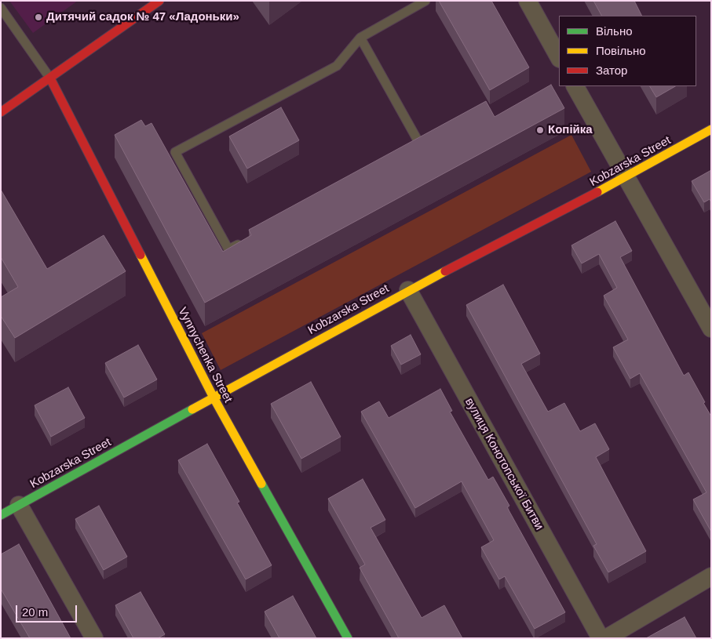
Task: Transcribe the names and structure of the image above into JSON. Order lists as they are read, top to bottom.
{
  "streets": {
    "street": ["Kobzarska Street", "Vynnychenka Street", "вулиця Конотопської Битви"]
  },
  "crossings": [
    ["Kobzarska Street", "Vynnychenka Street"],
    ["Kobzarska Street", "вулиця Конотопської Битви"]
  ],
  "places": ["Дитячий садок № 47 «Ладоньки»", "Копійка"],
  "legend": ["Вільно", "Повільно", "Затор"],
  "scale_bar": "20 m"
}
